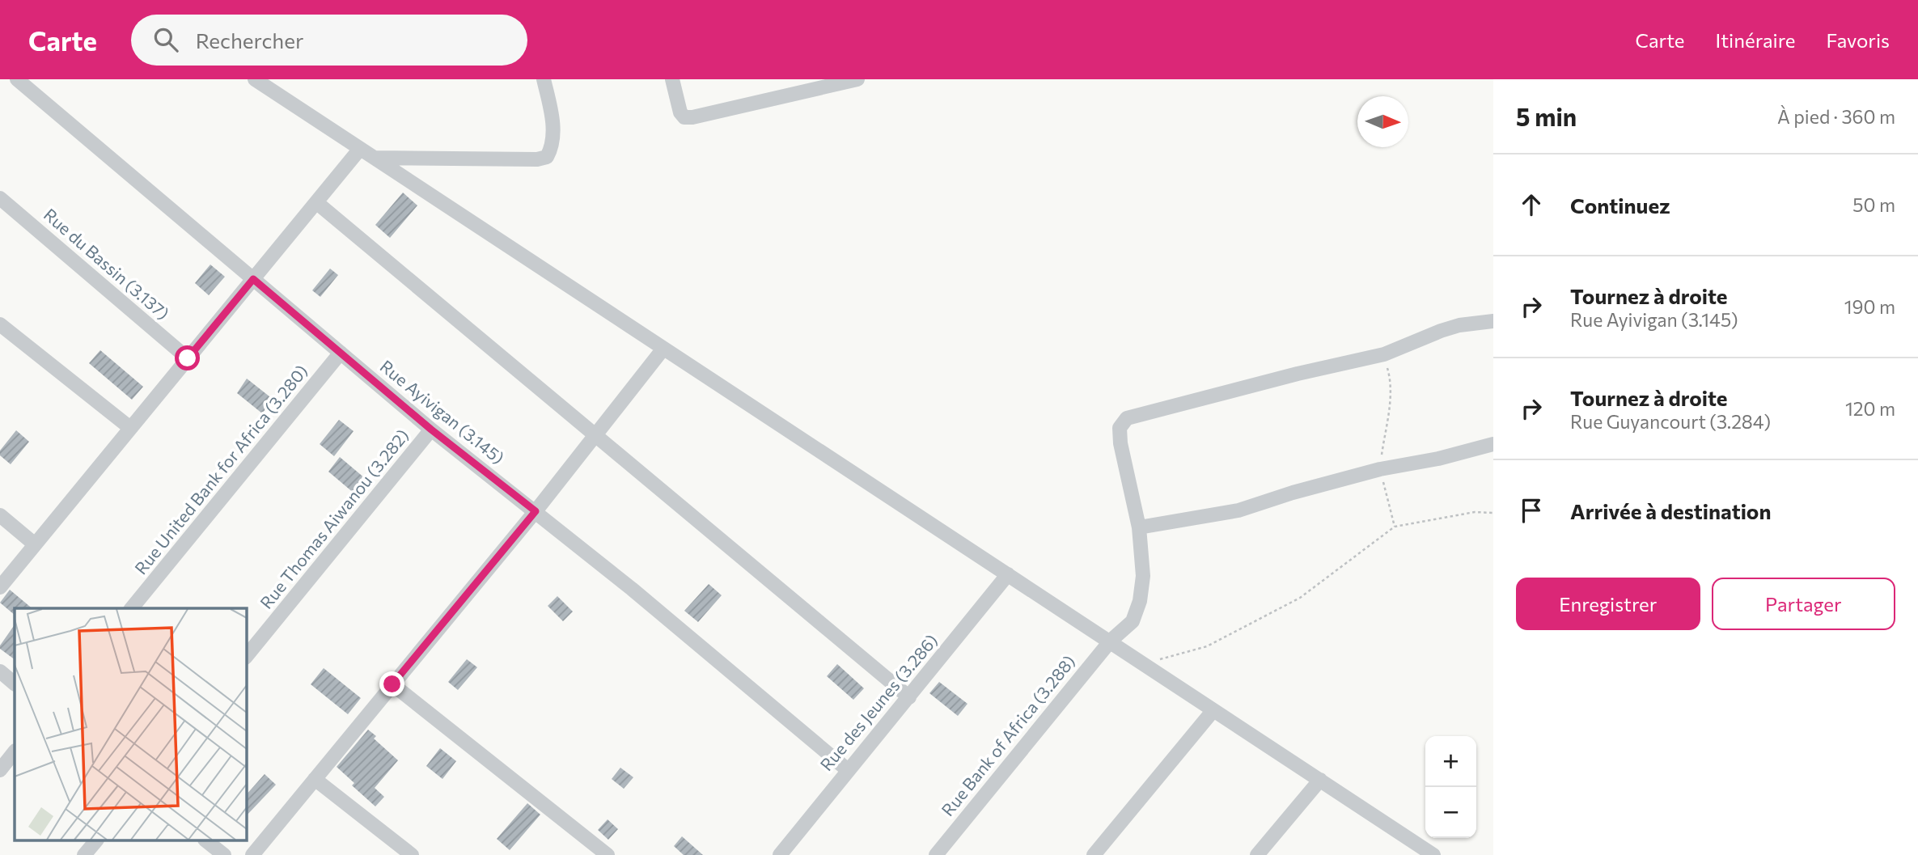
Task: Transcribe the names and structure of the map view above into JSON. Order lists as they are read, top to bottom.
{
  "streets": {
    "street": [
      "Rue du Bassin (3.137)",
      "Rue Ayivigan (3.145)",
      "Rue United Bank for Africa (3.280)",
      "Rue Thomas Aiwanou (3.282)",
      "Rue des Jeunes (3.286)",
      "Rue Bank of Africa (3.288)"
    ]
  },
  "crossings": [
    ["Rue Ayivigan (3.145)", "Rue United Bank for Africa (3.280)"],
    ["Rue Ayivigan (3.145)", "Rue Thomas Aiwanou (3.282)"],
    ["Rue Ayivigan (3.145)", "Rue des Jeunes (3.286)"]
  ],
  "north": "right",
  "page": {
    "header": "Carte",
    "search": "Rechercher",
    "nav": ["Carte", "Itinéraire", "Favoris"],
    "heading": ["5 min", "À pied · 360 m"],
    "list": [
      ["Continuez", "50 m"],
      ["Tournez à droite", "Rue Ayivigan (3.145)", "190 m"],
      ["Tournez à droite", "Rue Guyancourt (3.284)", "120 m"],
      "Arrivée à destination"
    ],
    "buttons": ["Enregistrer", "Partager"],
    "map_buttons": ["+", "−"]
  }
}
